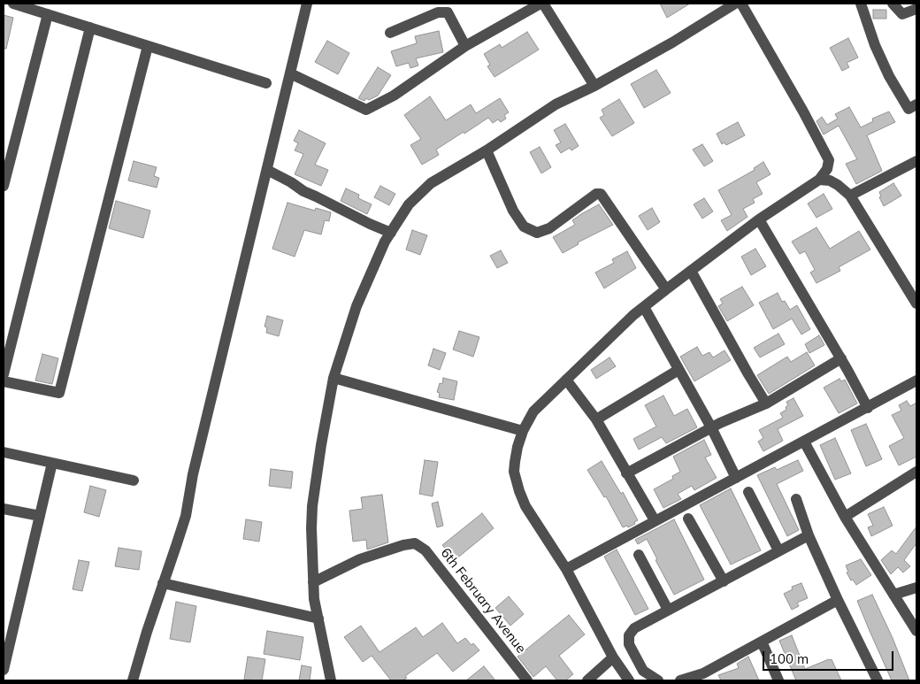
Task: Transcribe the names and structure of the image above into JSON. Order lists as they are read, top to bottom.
{
  "streets": {
    "street": ["6th February Avenue"]
  },
  "scale_bar": "100 m"
}
